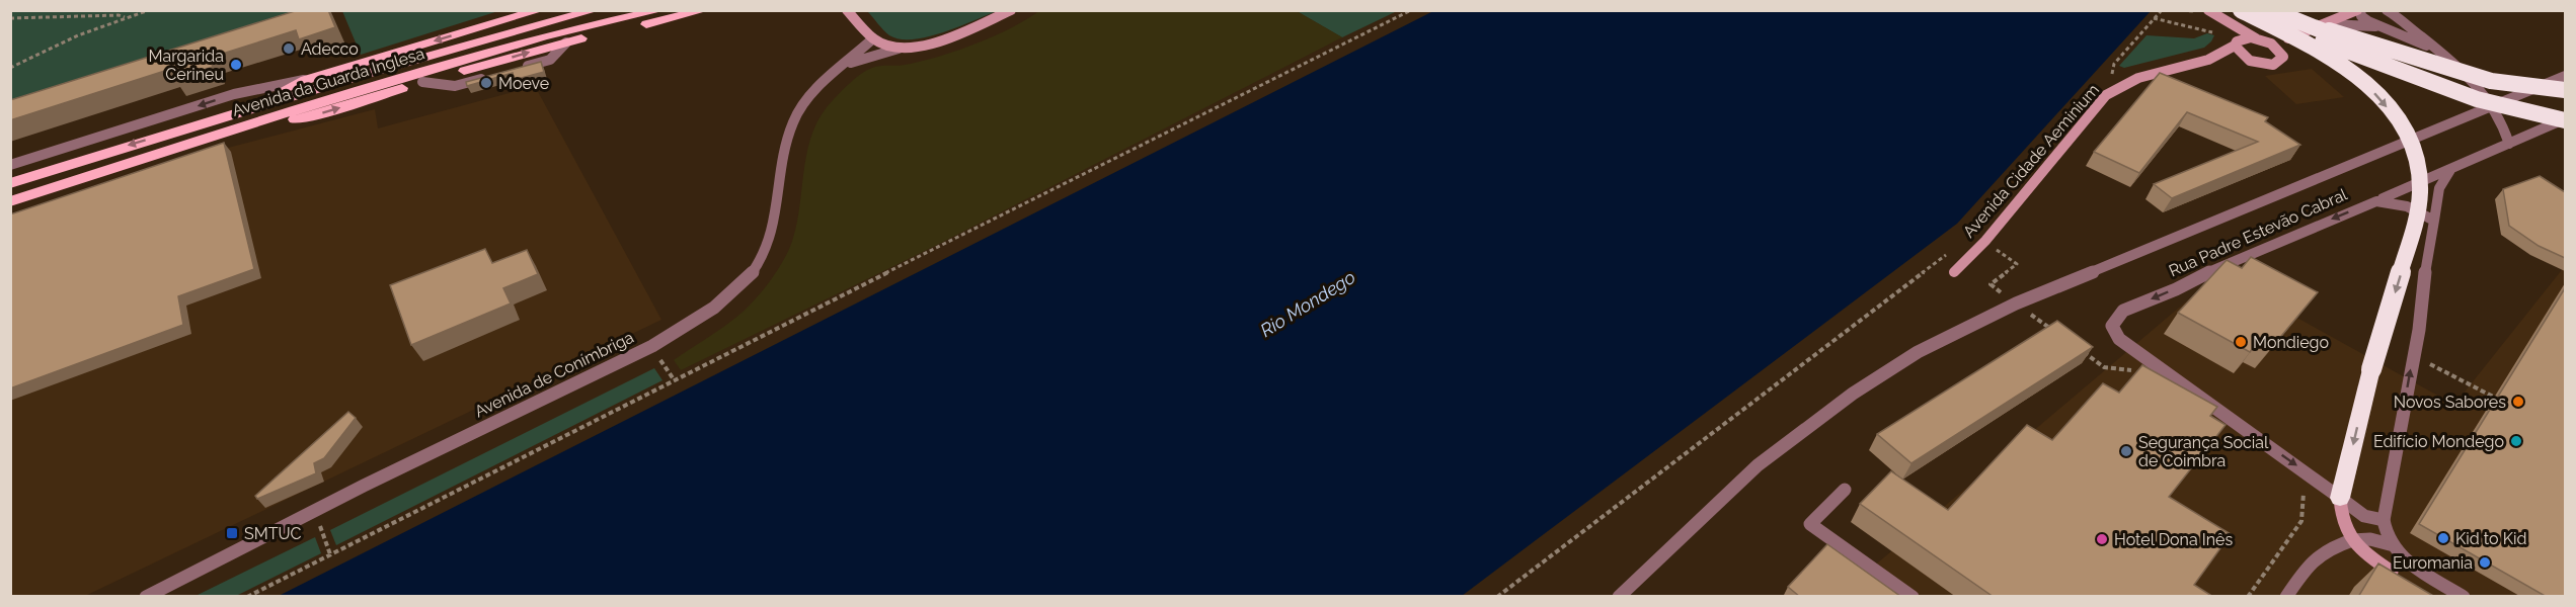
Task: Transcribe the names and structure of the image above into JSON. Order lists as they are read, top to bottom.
{
  "streets": {
    "main road": ["Avenida da Guarda Inglesa"],
    "street": ["Avenida Cidade Aeminium", "Rua Padre Estevão Cabral", "Avenida de Conímbriga"]
  },
  "water": ["Rio Mondego"],
  "places": {
    "other": [
      "Adecco",
      "Margarida Cerineu",
      "Moeve",
      "Mondiego",
      "Novos Sabores",
      "Edifício Mondego",
      "Segurança Social de Coimbra",
      "Kid to Kid",
      "Hotel Dona Inês",
      "Euromania"
    ],
    "transit": ["SMTUC"]
  }
}
